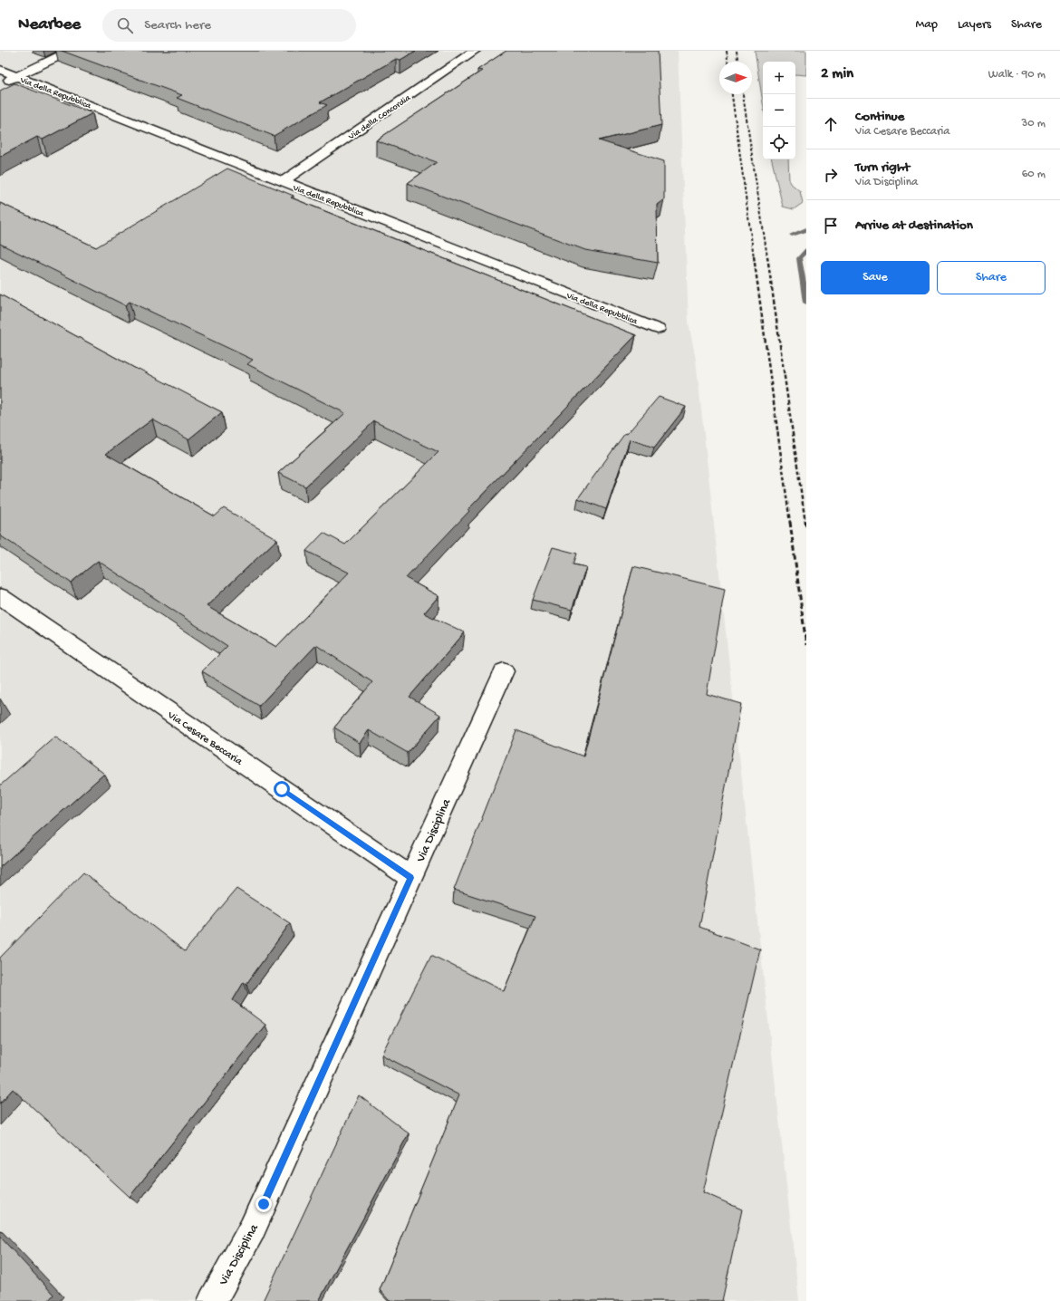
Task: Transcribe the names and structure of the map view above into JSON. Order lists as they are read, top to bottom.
{
  "streets": {
    "street": [
      "Via della Repubblica",
      "Via della Concordia",
      "Via Cesare Beccaria",
      "Via Disciplina"
    ]
  },
  "crossings": [
    ["Via della Repubblica", "Via della Concordia"],
    ["Via Cesare Beccaria", "Via Disciplina"]
  ],
  "north": "right",
  "page": {
    "header": "Nearbee",
    "search": "Search here",
    "nav": ["Map", "Layers", "Share"],
    "heading": ["2 min", "Walk · 90 m"],
    "map_buttons": ["+", "−"],
    "list": [
      ["Continue", "Via Cesare Beccaria", "30 m"],
      ["Turn right", "Via Disciplina", "60 m"],
      "Arrive at destination"
    ],
    "buttons": ["Save", "Share"]
  }
}
